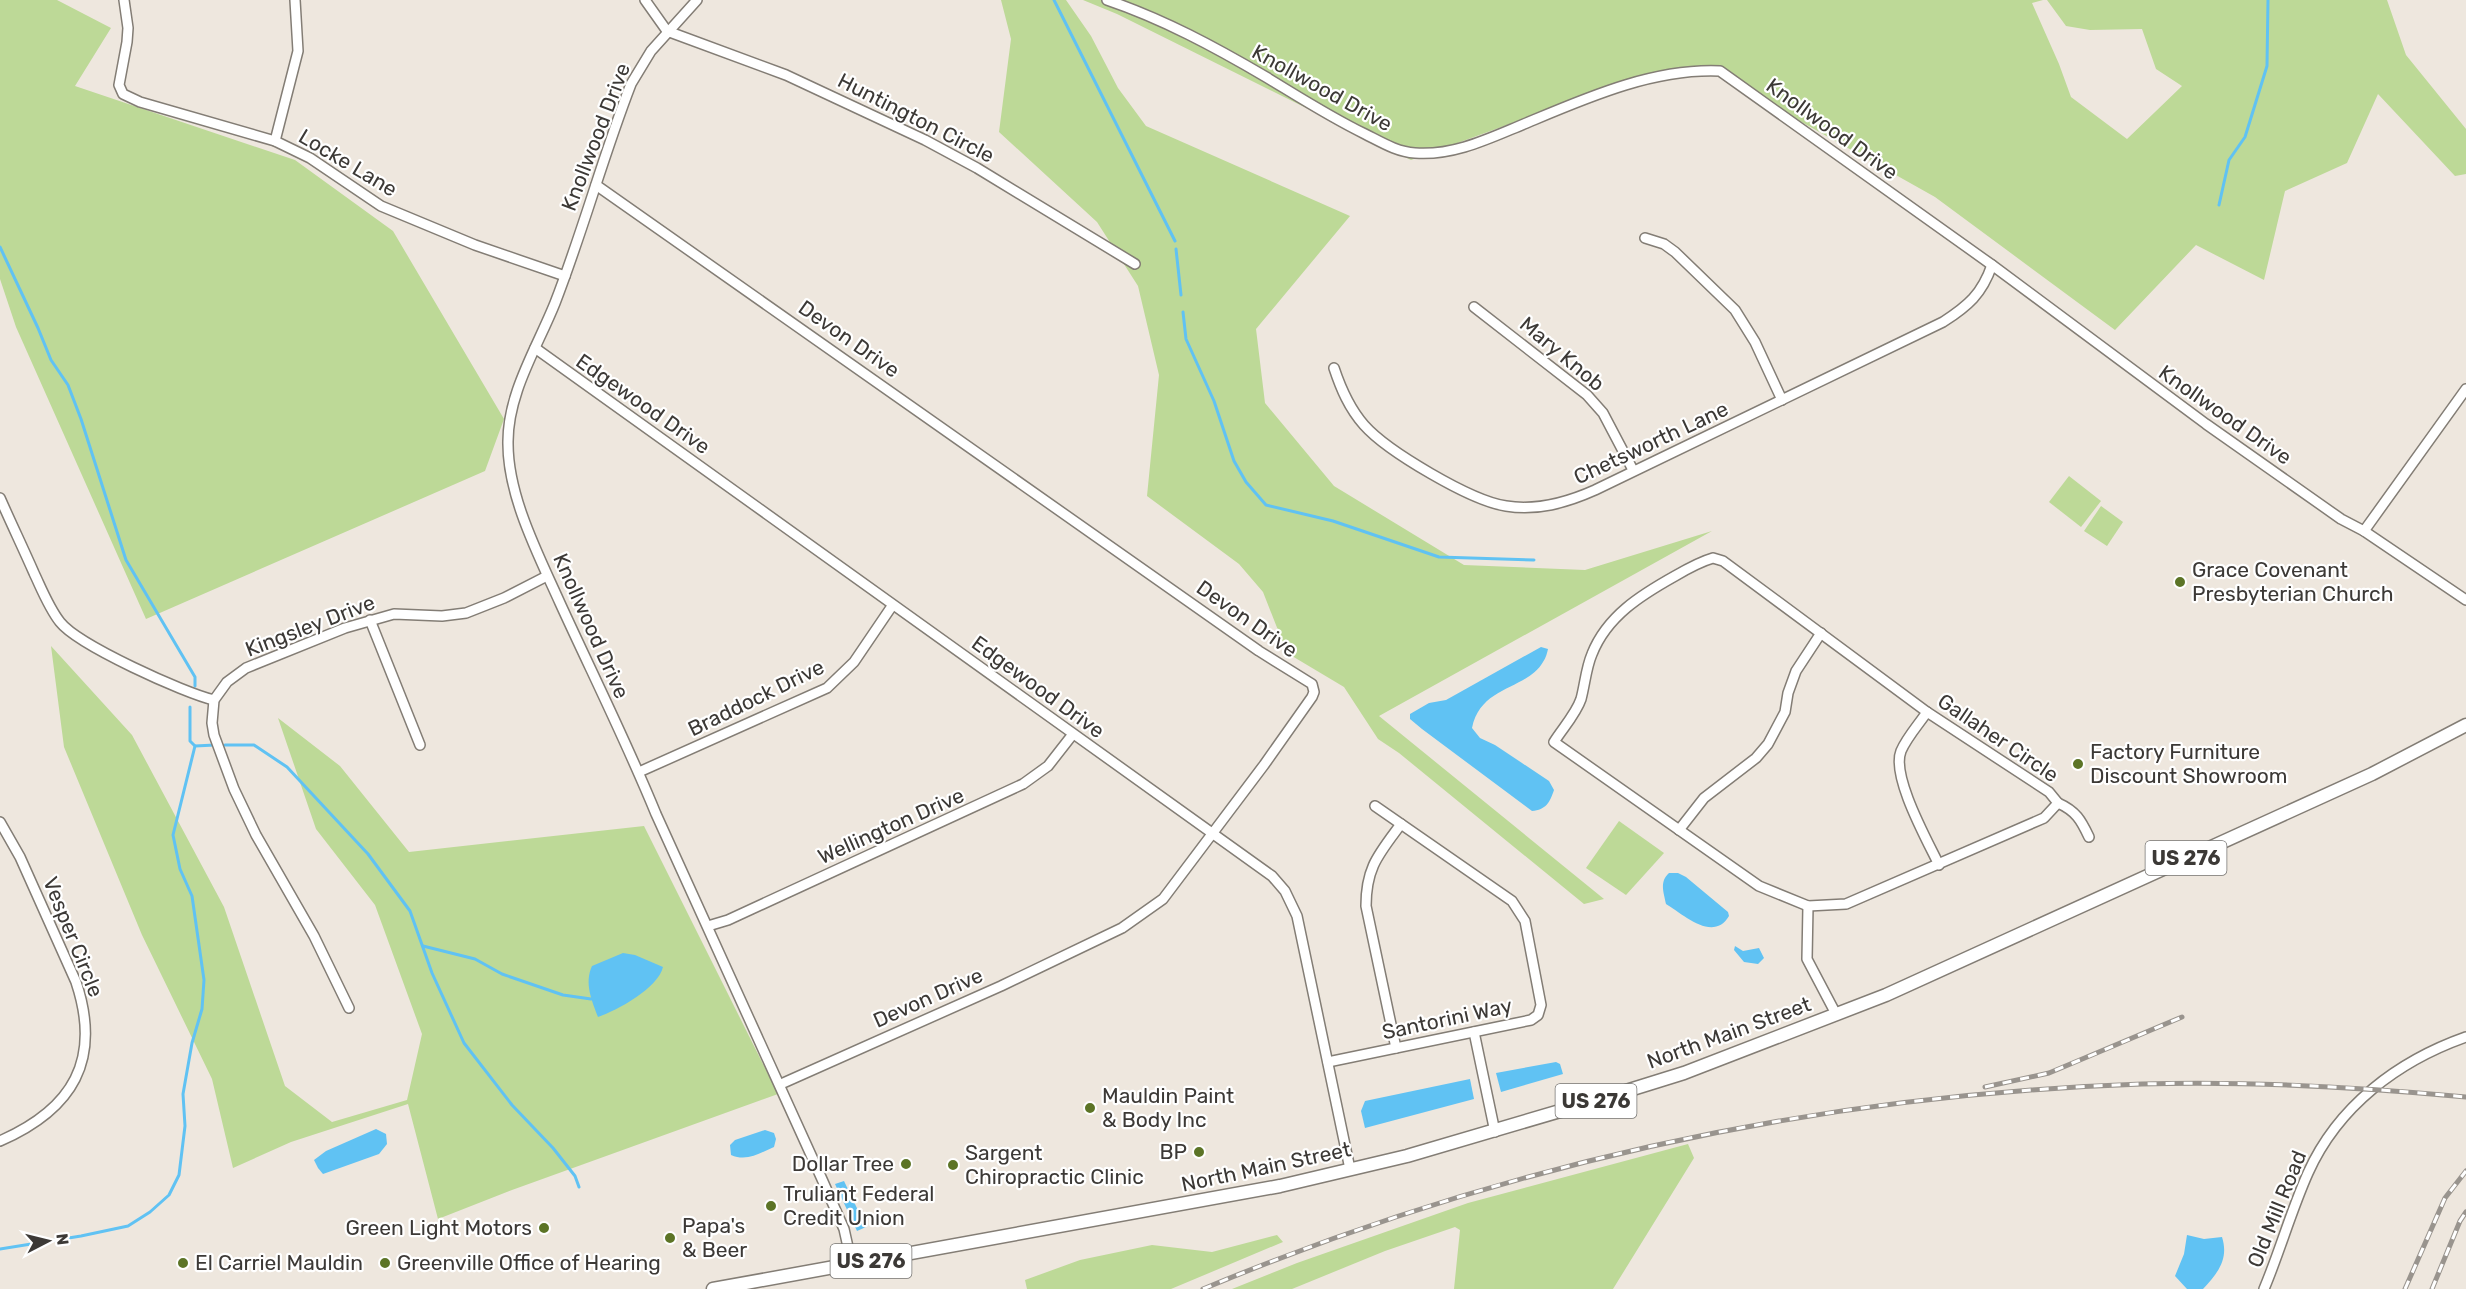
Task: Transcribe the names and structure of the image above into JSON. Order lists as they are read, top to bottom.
{
  "streets": {
    "main road": ["US 276", "North Main Street"],
    "street": [
      "Knollwood Drive",
      "Huntington Circle",
      "Locke Lane",
      "Devon Drive",
      "Mary Knob",
      "Edgewood Drive",
      "Chetsworth Lane",
      "Kingsley Drive",
      "Braddock Drive",
      "Gallaher Circle",
      "Wellington Drive",
      "Vesper Circle",
      "Santorini Way",
      "Old Mill Road"
    ]
  },
  "crossings": [
    ["Knollwood Drive", "Huntington Circle"],
    ["Knollwood Drive", "Locke Lane"],
    ["Knollwood Drive", "Devon Drive"],
    ["Knollwood Drive", "Edgewood Drive"],
    ["Knollwood Drive", "Chetsworth Lane"],
    ["Knollwood Drive", "Kingsley Drive"],
    ["Knollwood Drive", "Braddock Drive"],
    ["Knollwood Drive", "Wellington Drive"],
    ["Knollwood Drive", "North Main Street"],
    ["Devon Drive", "Edgewood Drive"],
    ["Mary Knob", "Chetsworth Lane"],
    ["Edgewood Drive", "Braddock Drive"],
    ["Edgewood Drive", "Wellington Drive"],
    ["Edgewood Drive", "Santorini Way"],
    ["Edgewood Drive", "North Main Street"]
  ],
  "places": [
    "Grace Covenant Presbyterian Church",
    "Factory Furniture Discount Showroom",
    "Mauldin Paint & Body Inc",
    "BP",
    "Dollar Tree",
    "Sargent Chiropractic Clinic",
    "Truliant Federal Credit Union",
    "Green Light Motors",
    "Papa's & Beer",
    "El Carriel Mauldin",
    "Greenville Office of Hearing"
  ],
  "north": "right"
}
